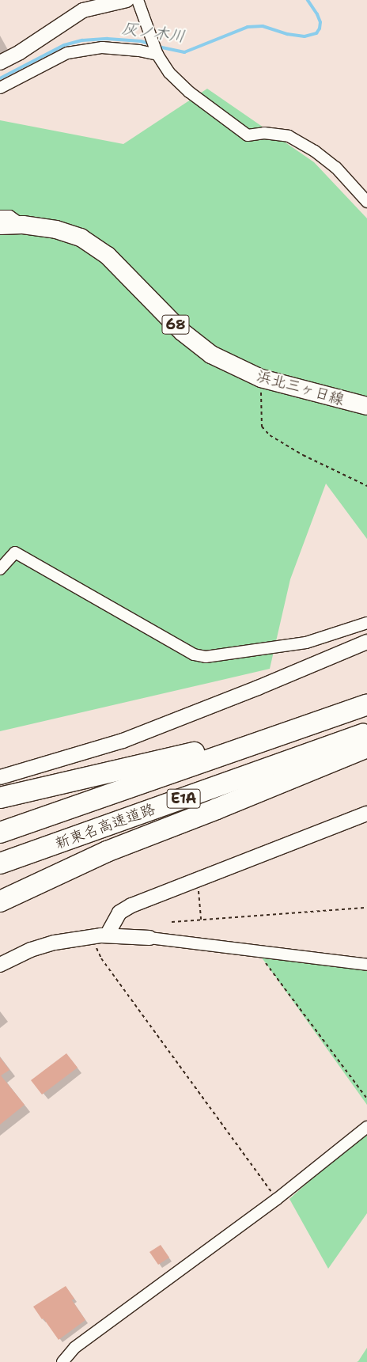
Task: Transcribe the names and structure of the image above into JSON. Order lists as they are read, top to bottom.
{
  "streets": {
    "highway": ["E1A", "新東名高速道路"],
    "main road": ["68", "浜北三ヶ日線"]
  },
  "water": ["灰ノ木川"]
}
